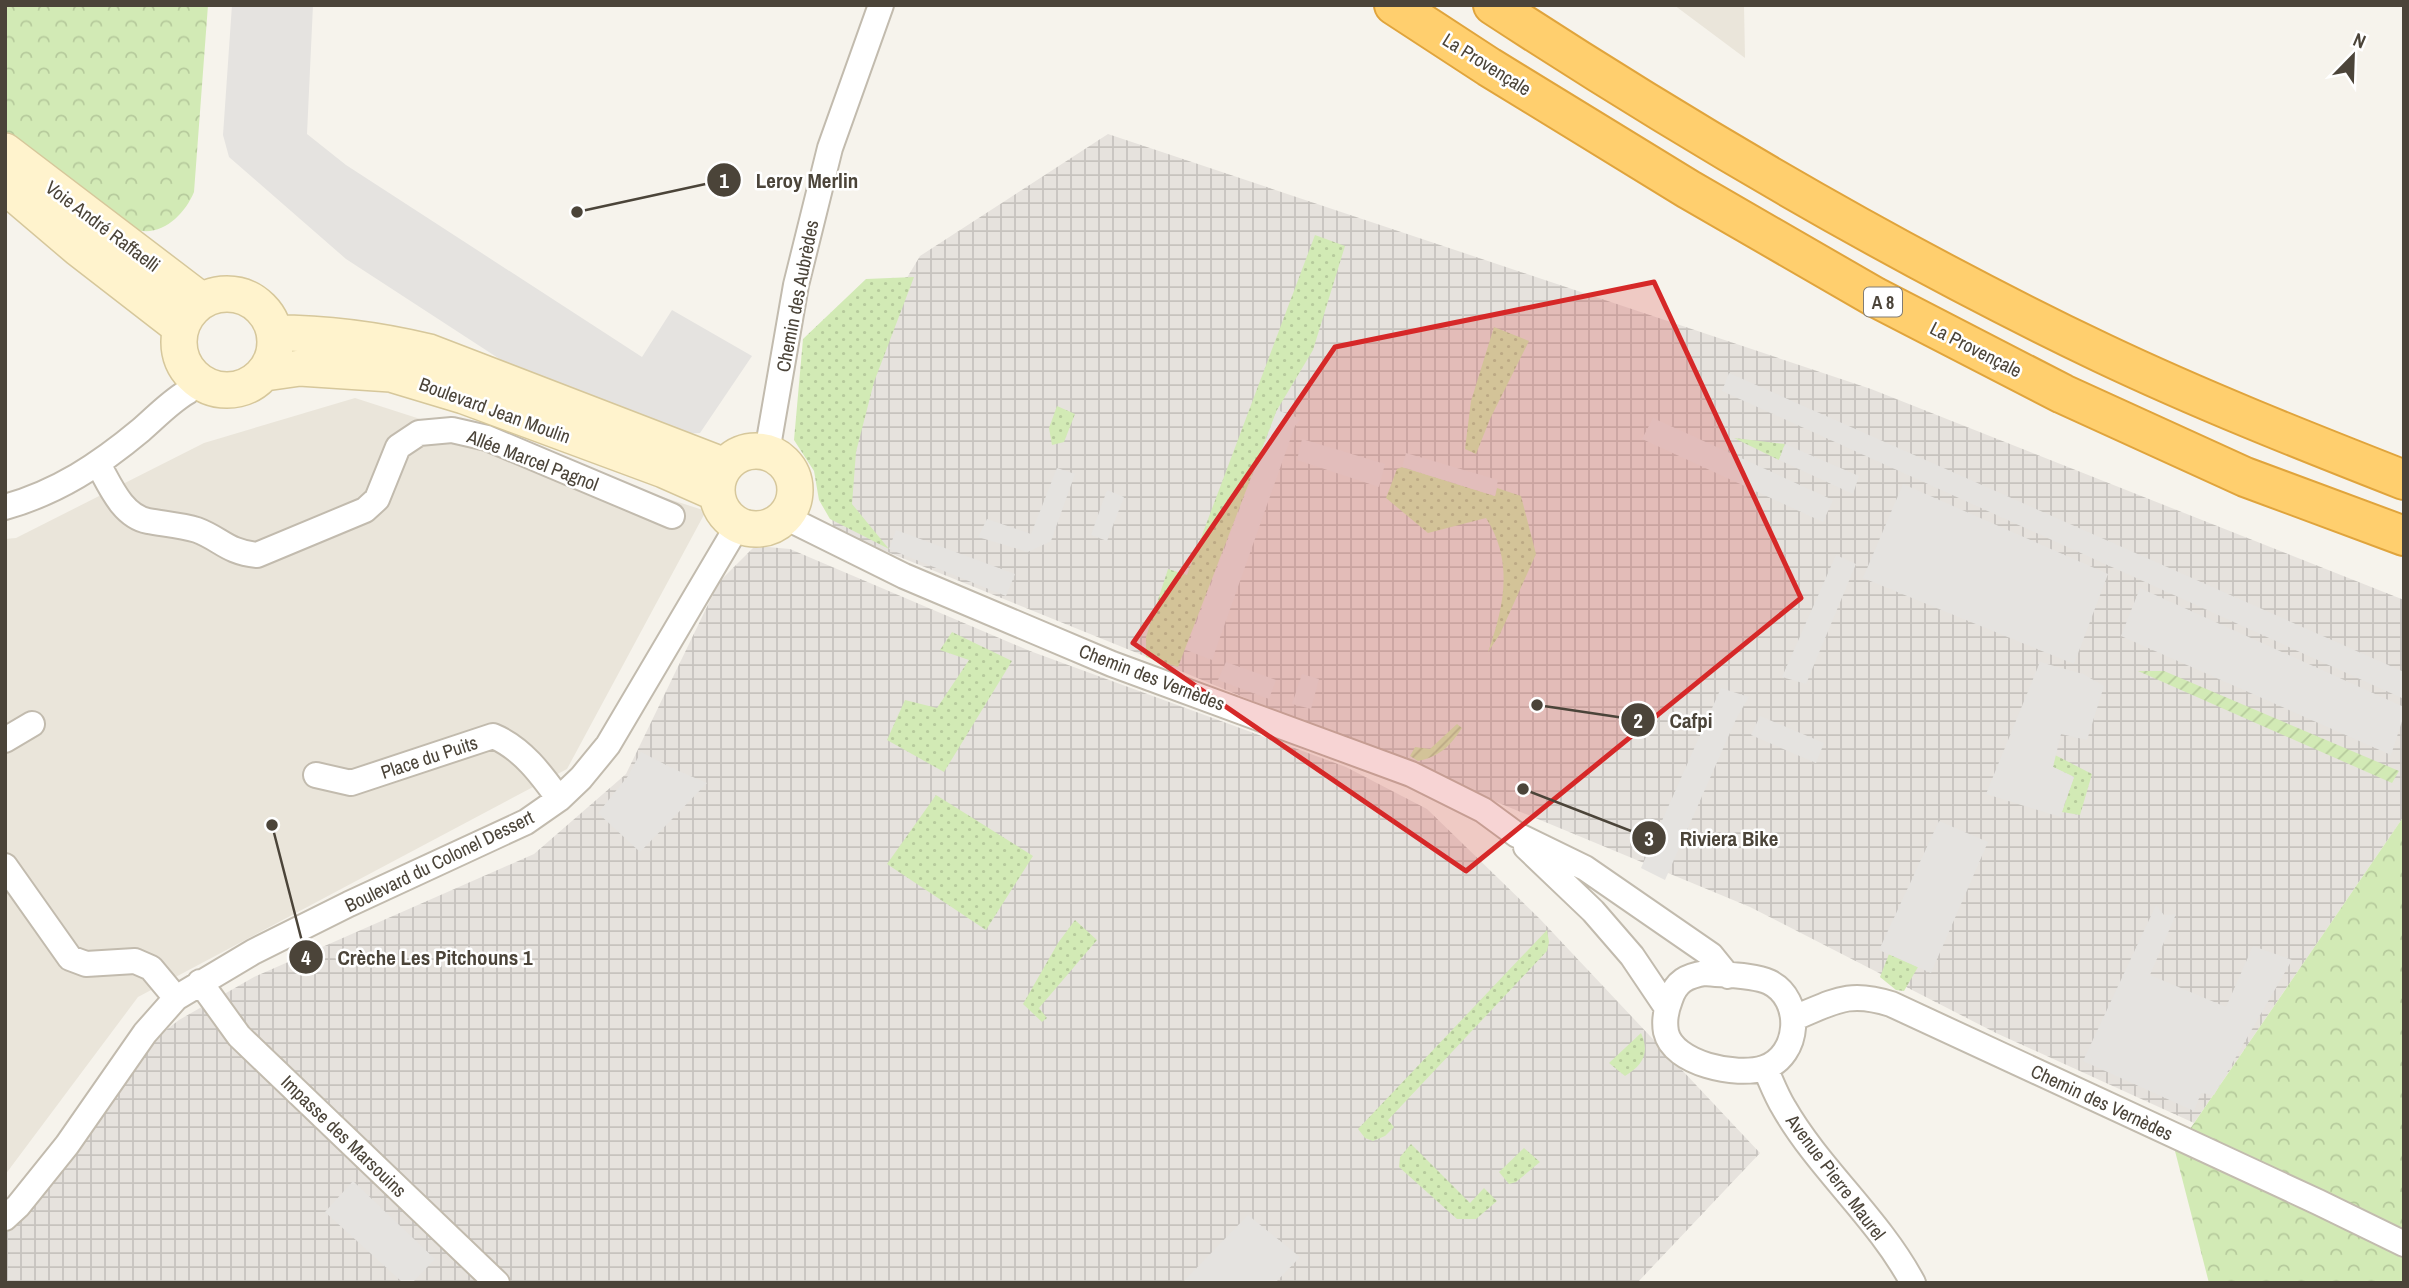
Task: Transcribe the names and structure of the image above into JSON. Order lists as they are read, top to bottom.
{
  "streets": {
    "highway": ["La Provençale", "A 8"],
    "street": [
      "Voie André Raffaelli",
      "Chemin des Aubrèdes",
      "Boulevard Jean Moulin",
      "Allée Marcel Pagnol",
      "Chemin des Vernèdes",
      "Place du Puits",
      "Boulevard du Colonel Dessert",
      "Impasse des Marsouins",
      "Avenue Pierre Maurel"
    ]
  },
  "crossings": [
    ["Voie André Raffaelli", "Boulevard Jean Moulin"],
    ["Chemin des Aubrèdes", "Boulevard Jean Moulin"],
    ["Chemin des Aubrèdes", "Chemin des Vernèdes"],
    ["Chemin des Aubrèdes", "Boulevard du Colonel Dessert"],
    ["Boulevard Jean Moulin", "Chemin des Vernèdes"],
    ["Boulevard Jean Moulin", "Boulevard du Colonel Dessert"],
    ["Chemin des Vernèdes", "Boulevard du Colonel Dessert"],
    ["Chemin des Vernèdes", "Avenue Pierre Maurel"],
    ["Place du Puits", "Boulevard du Colonel Dessert"],
    ["Boulevard du Colonel Dessert", "Impasse des Marsouins"]
  ],
  "places": [
    "Leroy Merlin",
    "Cafpi",
    "Riviera Bike",
    "Crèche Les Pitchouns 1"
  ],
  "north": "top right"
}
